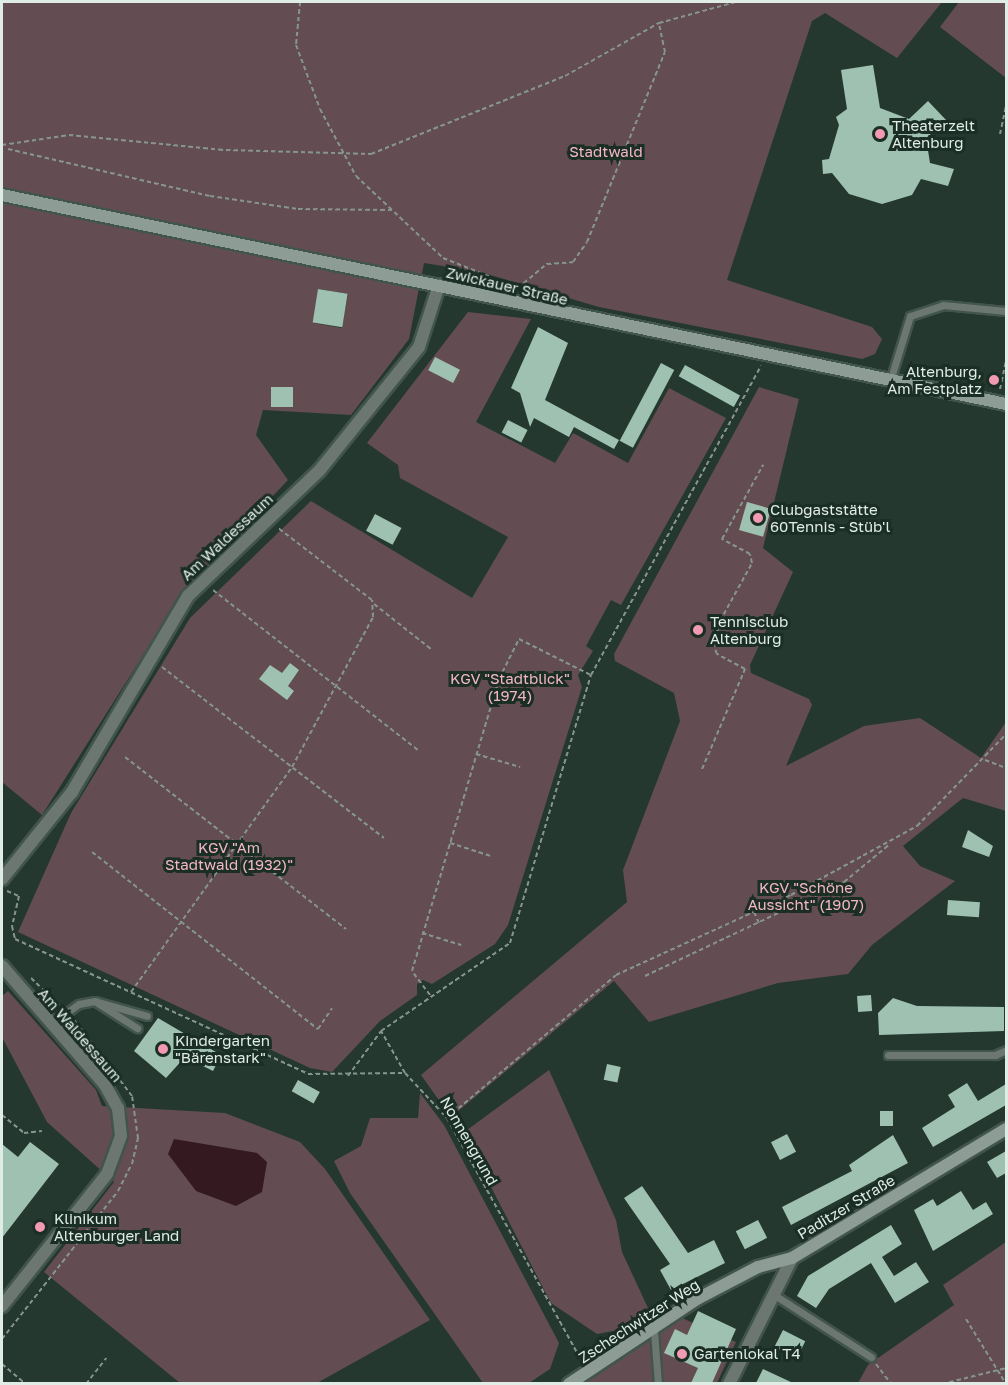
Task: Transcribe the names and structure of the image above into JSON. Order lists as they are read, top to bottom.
{
  "streets": {
    "street": [
      "Zwickauer Straße",
      "Am Waldessaum",
      "Paditzer Straße",
      "Zschechwitzer Weg"
    ],
    "path": ["Nonnengrund"]
  },
  "crossings": [
    ["Zwickauer Straße", "Am Waldessaum"],
    ["Nonnengrund", "Zschechwitzer Weg"],
    ["Paditzer Straße", "Zschechwitzer Weg"]
  ],
  "parks": [
    "Stadtwald",
    "KGV \"Stadtblick\" (1974)",
    "KGV \"Am Stadtwald (1932)\"",
    "KGV \"Schöne Aussicht\" (1907)"
  ],
  "places": [
    "Theaterzelt Altenburg",
    "Altenburg, Am Festplatz",
    "Clubgaststätte 60Tennis - Stüb'l",
    "Tennisclub Altenburg",
    "Kindergarten \"Bärenstark\"",
    "Klinikum Altenburger Land",
    "Gartenlokal T4"
  ]
}
